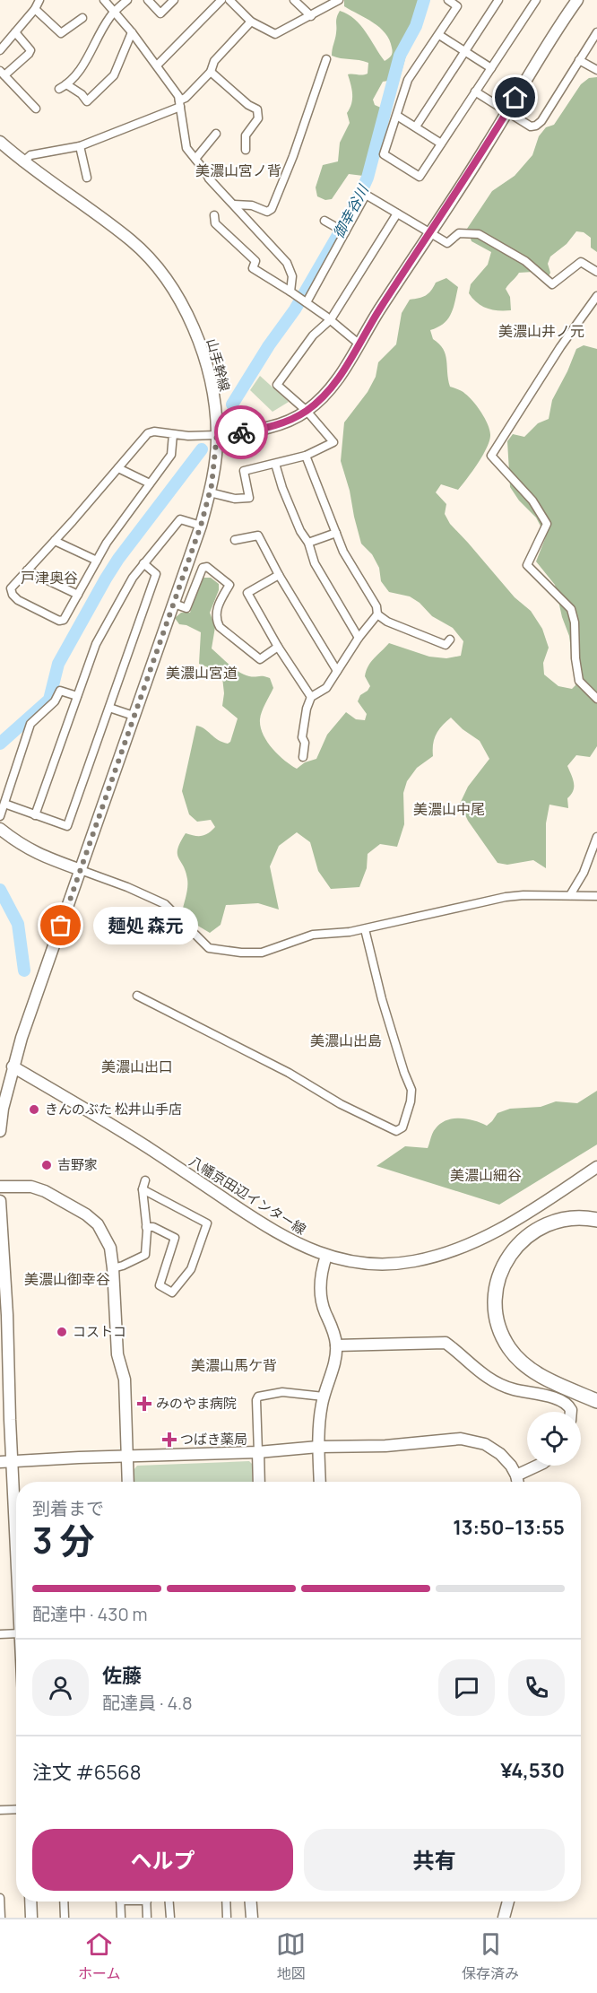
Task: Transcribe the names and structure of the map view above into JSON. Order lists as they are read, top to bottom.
{
  "streets": {
    "street": ["山手幹線", "八幡京田辺インター線"]
  },
  "crossings": [
    ["山手幹線", "八幡京田辺インター線"]
  ],
  "districts": [
    "美濃山宮ノ背",
    "美濃山井ノ元",
    "戸津奥谷",
    "美濃山宮道",
    "美濃山中尾",
    "美濃山出島",
    "美濃山出口",
    "美濃山細谷",
    "美濃山御幸谷",
    "美濃山馬ケ背"
  ],
  "water": ["御幸谷川"],
  "places": {
    "other": [
      "麺処 森元",
      "きんのぶた 松井山手店",
      "吉野家",
      "コストコ"
    ],
    "health": ["みのやま病院", "つばき薬局"]
  },
  "page": {
    "bubble": "麺処 森元",
    "heading": ["3 分", "到着まで", "13:50–13:55"],
    "panel": [
      "佐藤",
      "配達員 · 4.8",
      "注文 #6568",
      "¥4,530"
    ],
    "bar": "配達中 · 430 m",
    "buttons": ["ヘルプ", "共有"],
    "tabs": ["ホーム", "地図", "保存済み"]
  }
}
